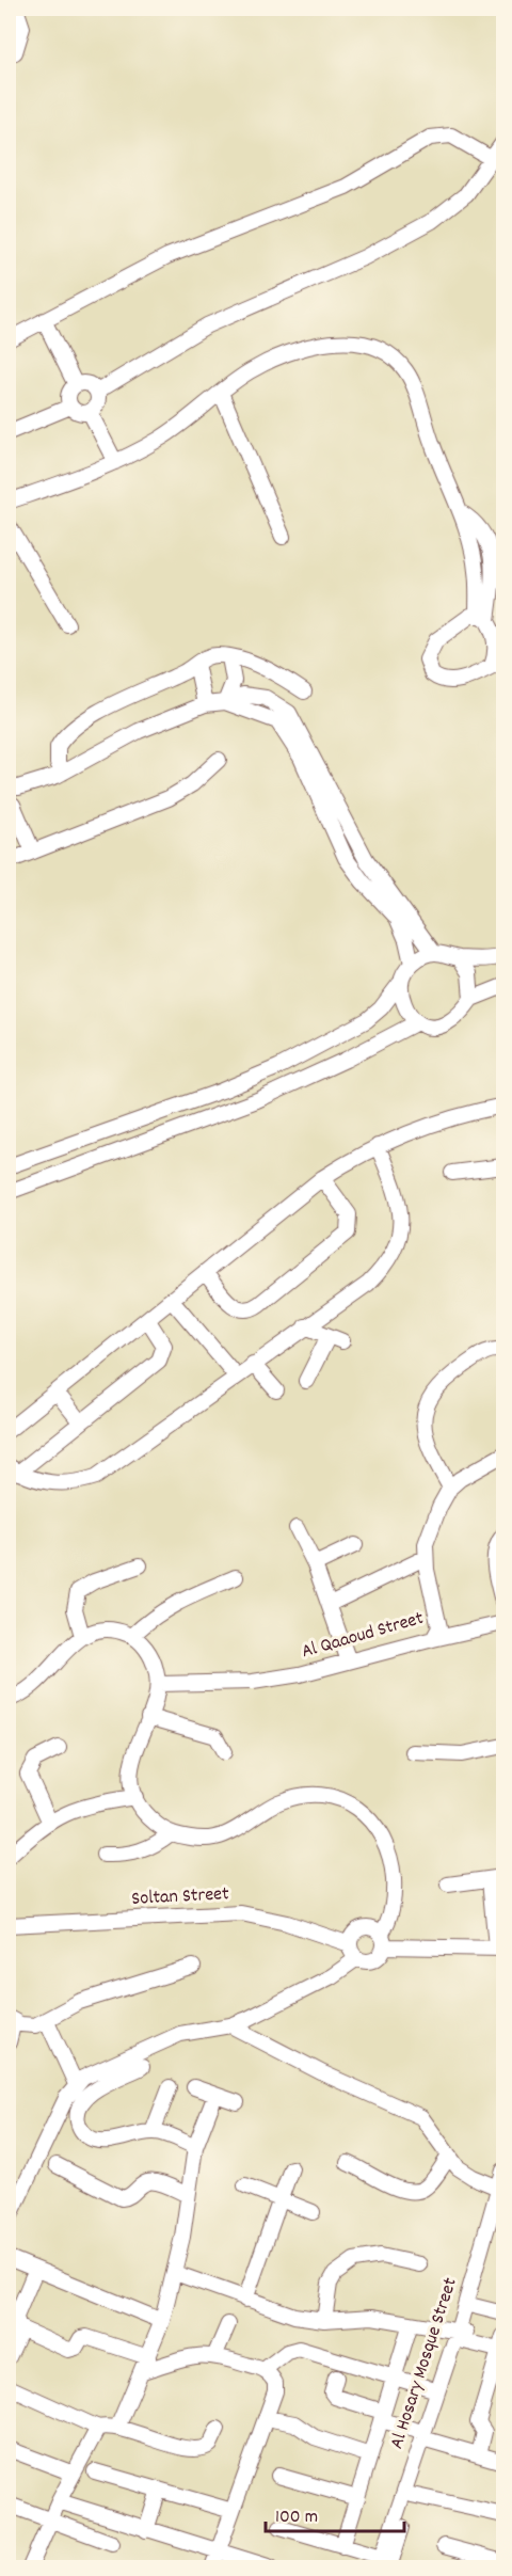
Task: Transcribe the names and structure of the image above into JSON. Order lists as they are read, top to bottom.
{
  "streets": {
    "street": ["Al Qaaoud Street", "Soltan Street", "Al Hosary Mosque Street"]
  },
  "scale_bar": "100 m"
}
